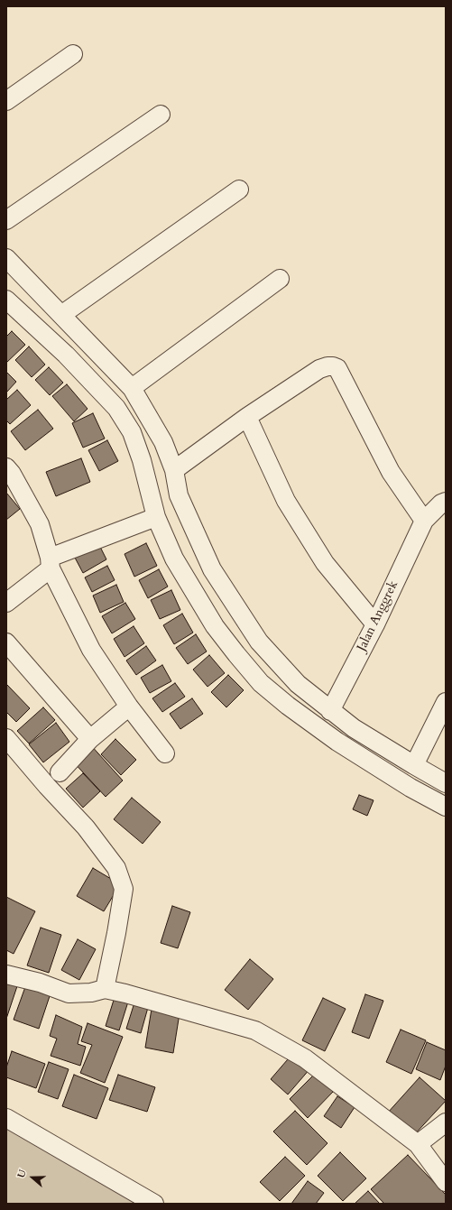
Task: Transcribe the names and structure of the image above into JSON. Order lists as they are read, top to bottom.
{
  "streets": {
    "street": ["Jalan Anggrek"]
  },
  "north": "left"
}
